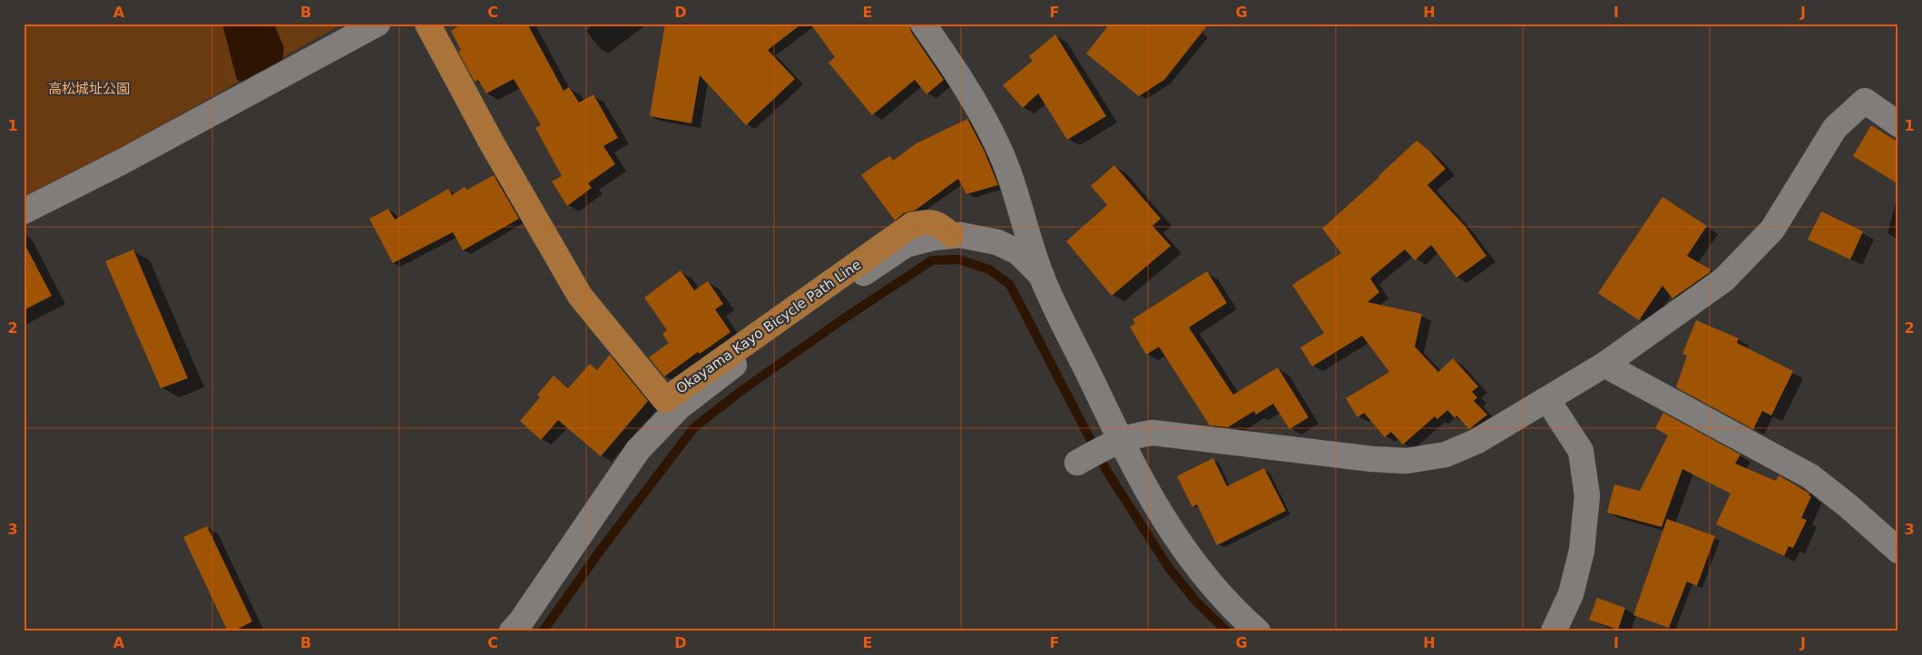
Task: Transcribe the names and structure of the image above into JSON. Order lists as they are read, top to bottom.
{
  "streets": {
    "main road": ["Okayama Kayo Bicycle Path Line"]
  },
  "parks": ["高松城址公園"],
  "grid": {
    "columns": [
      "A",
      "B",
      "C",
      "D",
      "E",
      "F",
      "G",
      "H",
      "I",
      "J"
    ],
    "rows": ["1", "2", "3"]
  }
}
